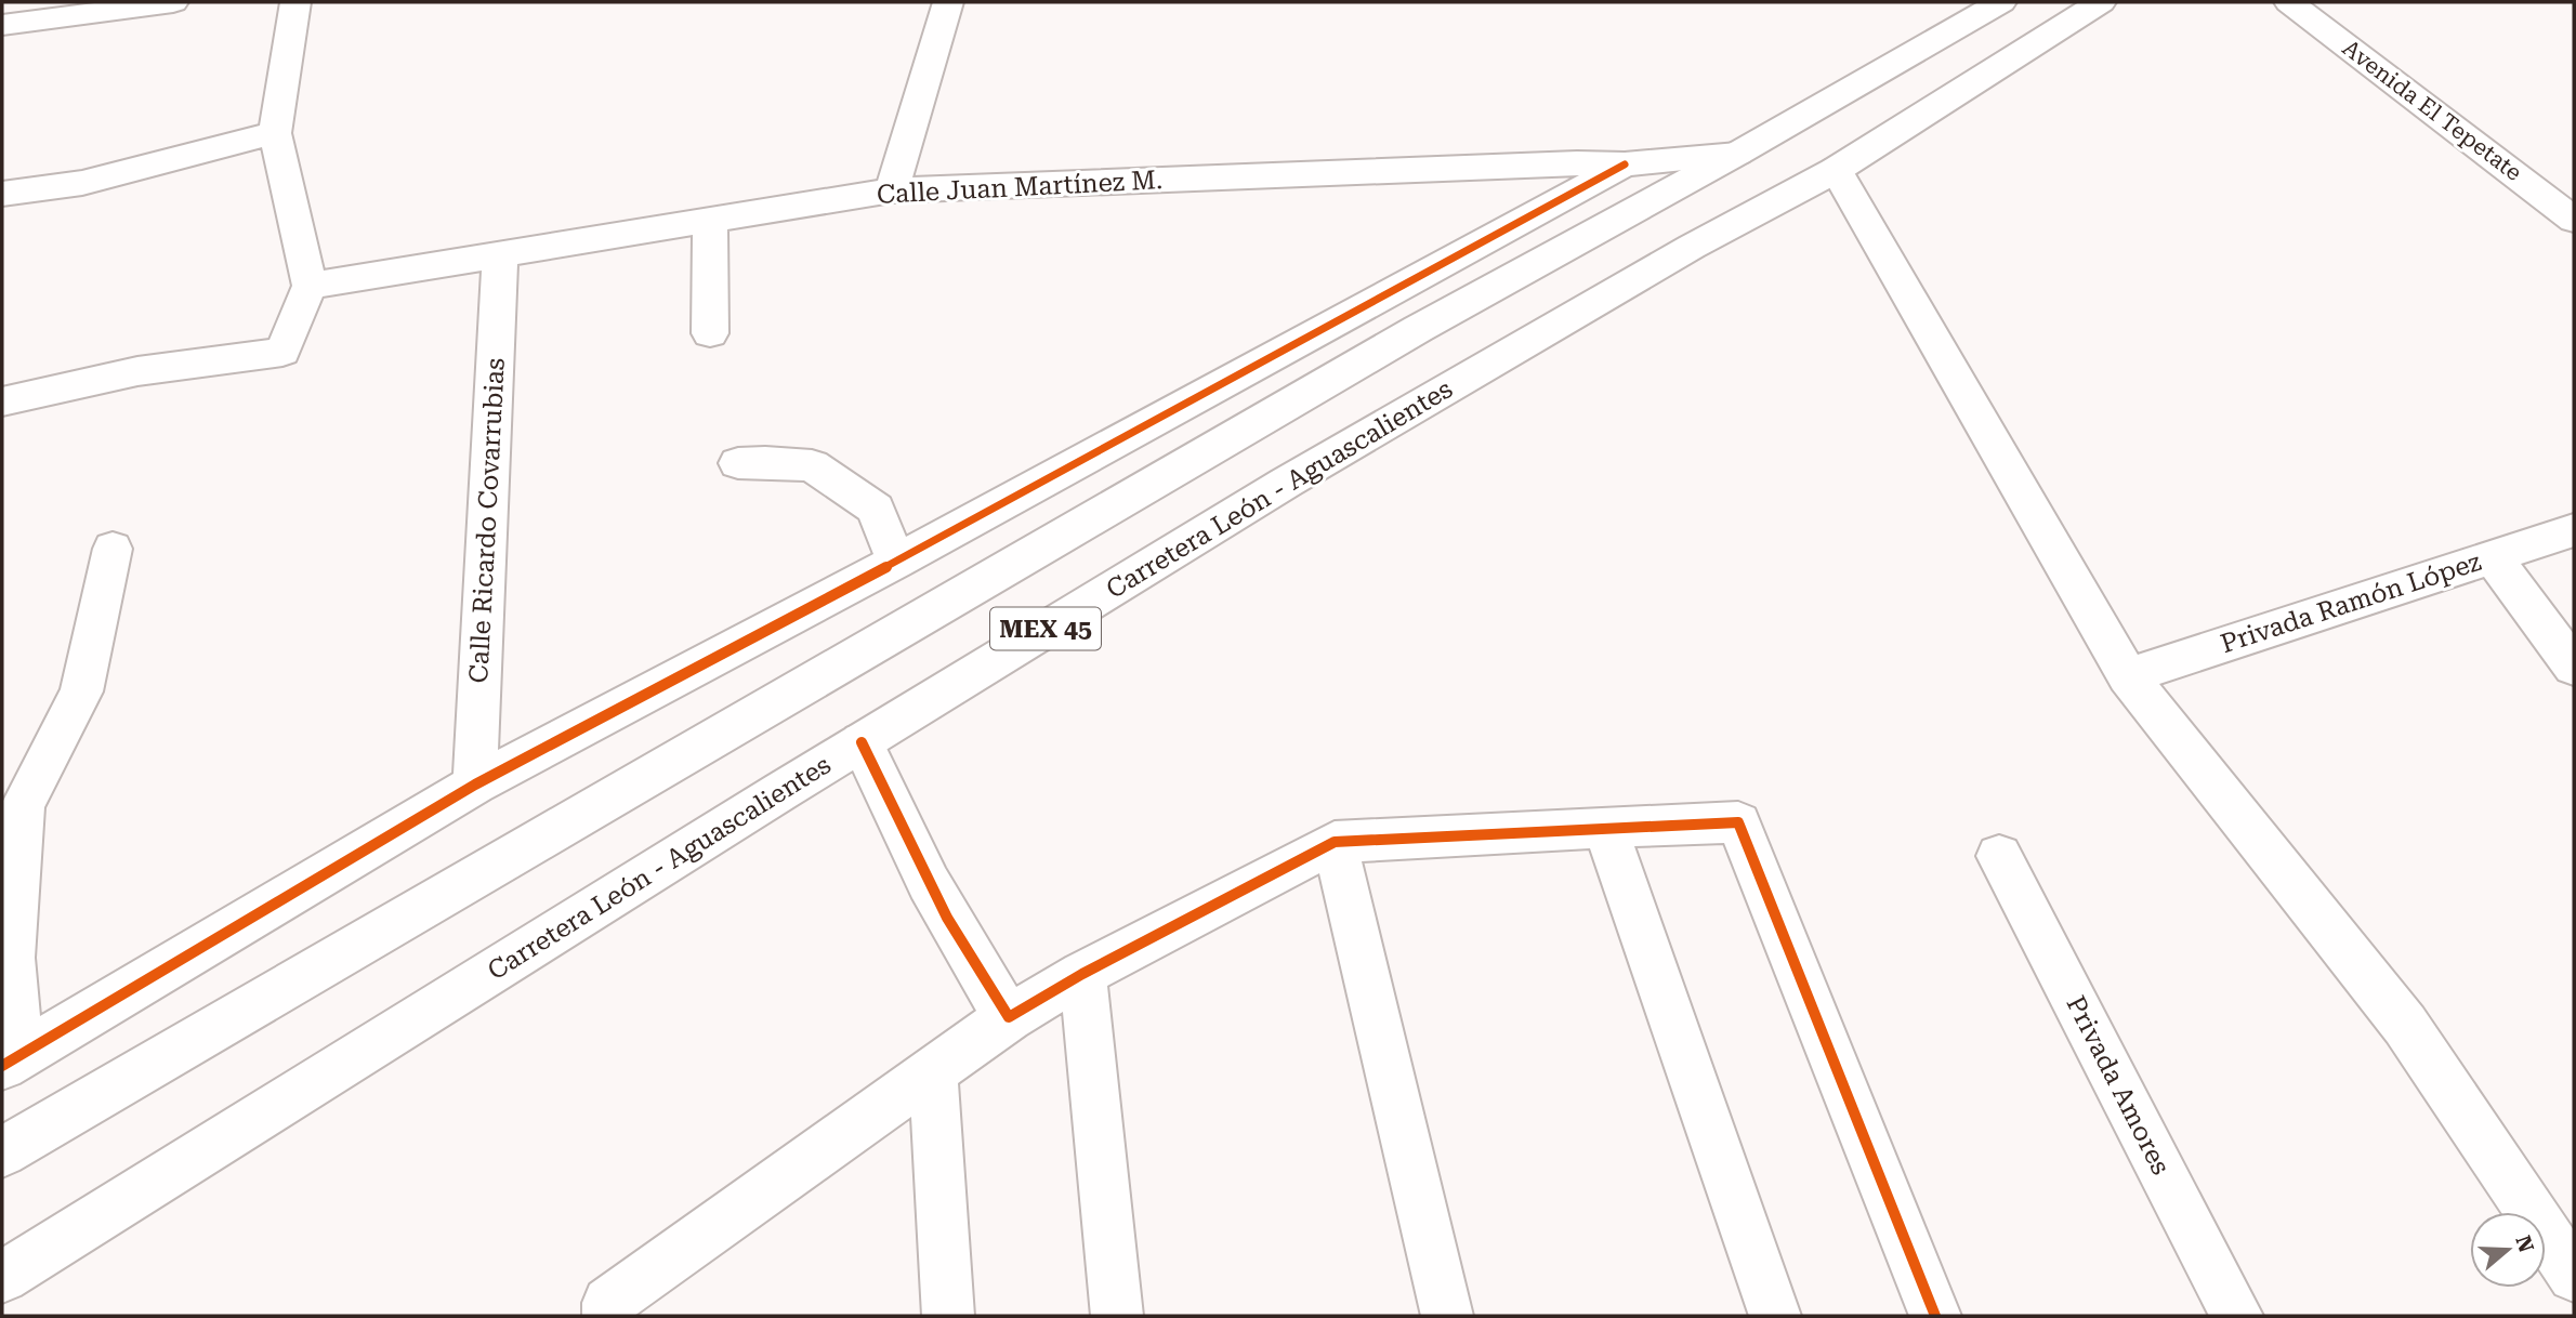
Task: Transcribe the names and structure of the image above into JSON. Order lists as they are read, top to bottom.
{
  "streets": {
    "street": [
      "Avenida El Tepetate",
      "Calle Juan Martínez M.",
      "Carretera León - Aguascalientes",
      "Calle Ricardo Covarrubias",
      "Privada Ramón López",
      "MEX 45",
      "Privada Amores"
    ]
  },
  "crossings": [
    ["Calle Juan Martínez M.", "Calle Ricardo Covarrubias"],
    ["Calle Juan Martínez M.", "MEX 45"]
  ],
  "north": "right"
}
